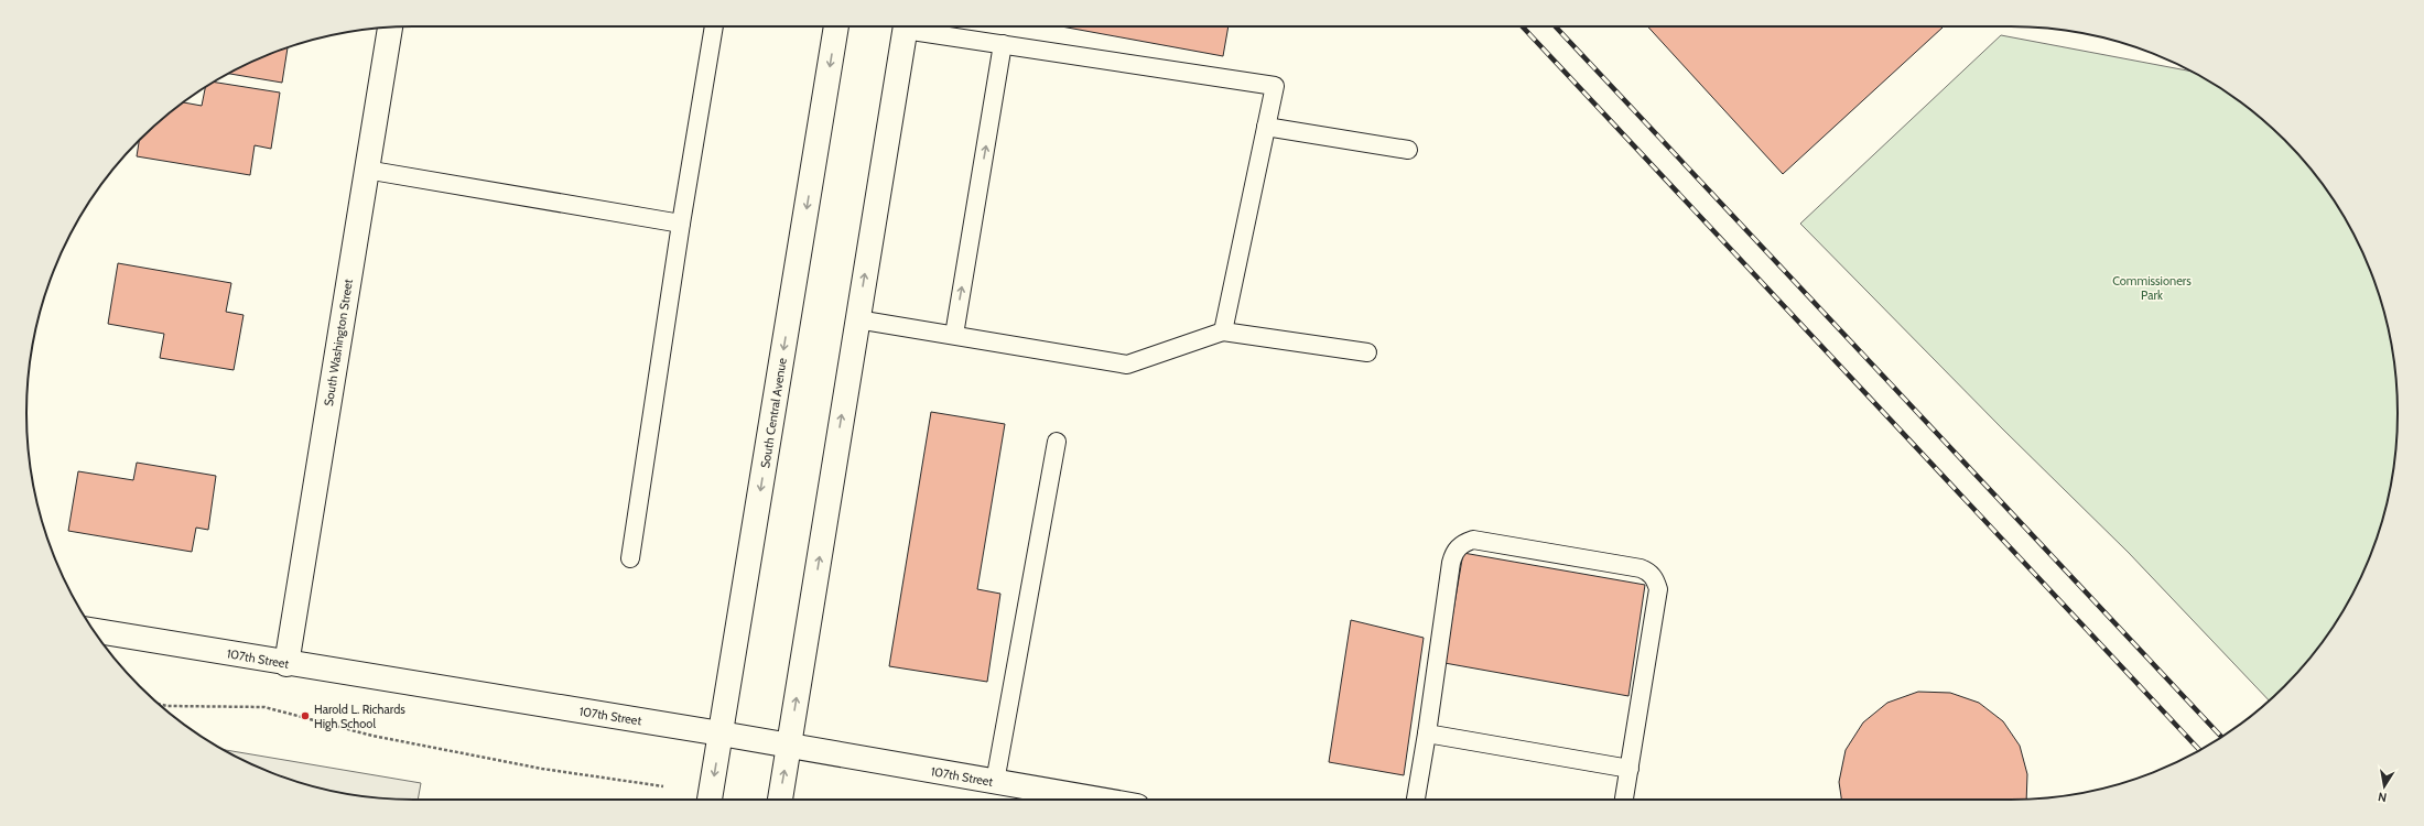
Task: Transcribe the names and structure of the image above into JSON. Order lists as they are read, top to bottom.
{
  "streets": {
    "street": ["South Washington Street", "South Central Avenue", "107th Street"]
  },
  "crossings": [
    ["South Washington Street", "107th Street"],
    ["South Central Avenue", "107th Street"]
  ],
  "parks": ["Commissioners Park"],
  "places": ["Harold L. Richards High School"],
  "north": "bottom"
}
